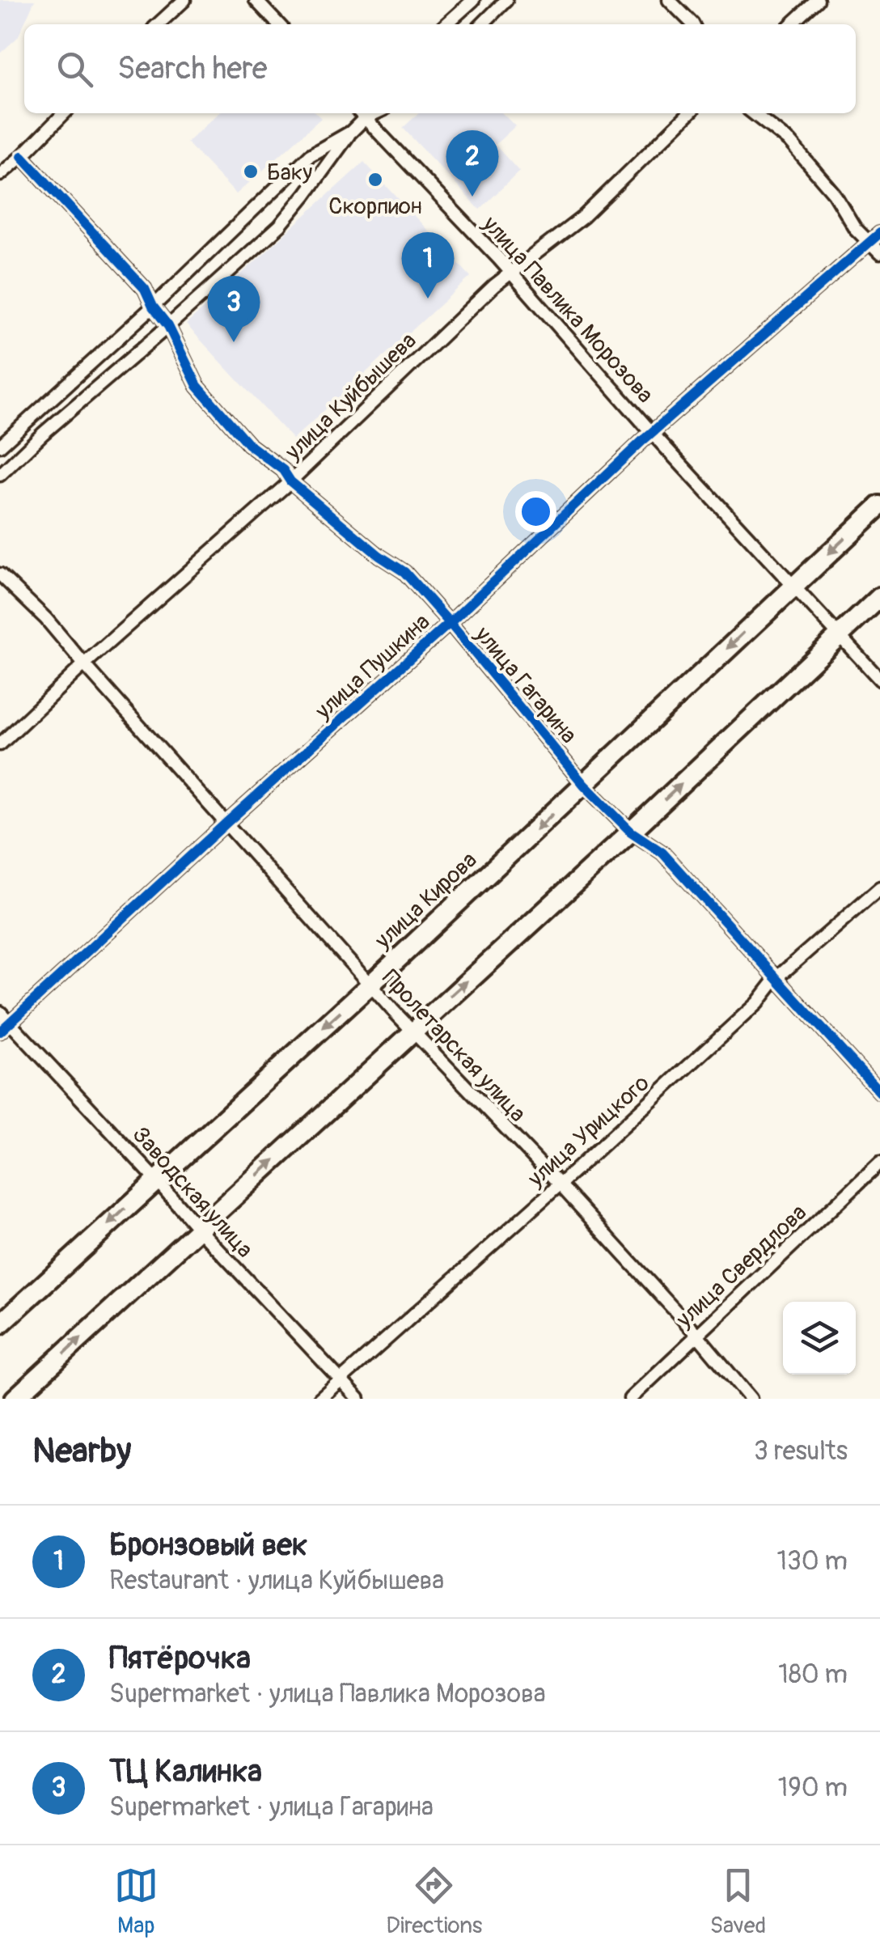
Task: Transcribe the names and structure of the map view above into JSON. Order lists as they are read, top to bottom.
{
  "streets": {
    "main road": ["улица Кирова"],
    "street": [
      "улица Павлика Морозова",
      "улица Куйбышева",
      "улица Пушкина",
      "улица Гагарина",
      "Пролетарская улица",
      "улица Урицкого",
      "Заводская улица",
      "улица Свердлова"
    ]
  },
  "crossings": [
    ["улица Павлика Морозова", "улица Куйбышева"],
    ["улица Павлика Морозова", "улица Пушкина"],
    ["улица Павлика Морозова", "улица Кирова"],
    ["улица Куйбышева", "улица Гагарина"],
    ["улица Куйбышева", "Пролетарская улица"],
    ["улица Пушкина", "улица Гагарина"],
    ["улица Пушкина", "Пролетарская улица"],
    ["улица Пушкина", "Заводская улица"],
    ["улица Гагарина", "улица Кирова"],
    ["улица Гагарина", "улица Урицкого"],
    ["улица Кирова", "Пролетарская улица"],
    ["улица Кирова", "Заводская улица"],
    ["Пролетарская улица", "улица Урицкого"],
    ["Пролетарская улица", "улица Свердлова"],
    ["улица Урицкого", "Заводская улица"]
  ],
  "places": ["Баку", "Скорпион"],
  "page": {
    "search": "Search here",
    "pins": ["2", "1", "3"],
    "heading": ["Nearby", "3 results"],
    "list": [
      {
        "mark": "1",
        "name": "Бронзовый век",
        "note": "Restaurant · улица Куйбышева",
        "value": "130 m"
      },
      {
        "mark": "2",
        "name": "Пятёрочка",
        "note": "Supermarket · улица Павлика Морозова",
        "value": "180 m"
      },
      {
        "mark": "3",
        "name": "ТЦ Калинка",
        "note": "Supermarket · улица Гагарина",
        "value": "190 m"
      }
    ],
    "nav": ["Map", "Directions", "Saved"]
  }
}
